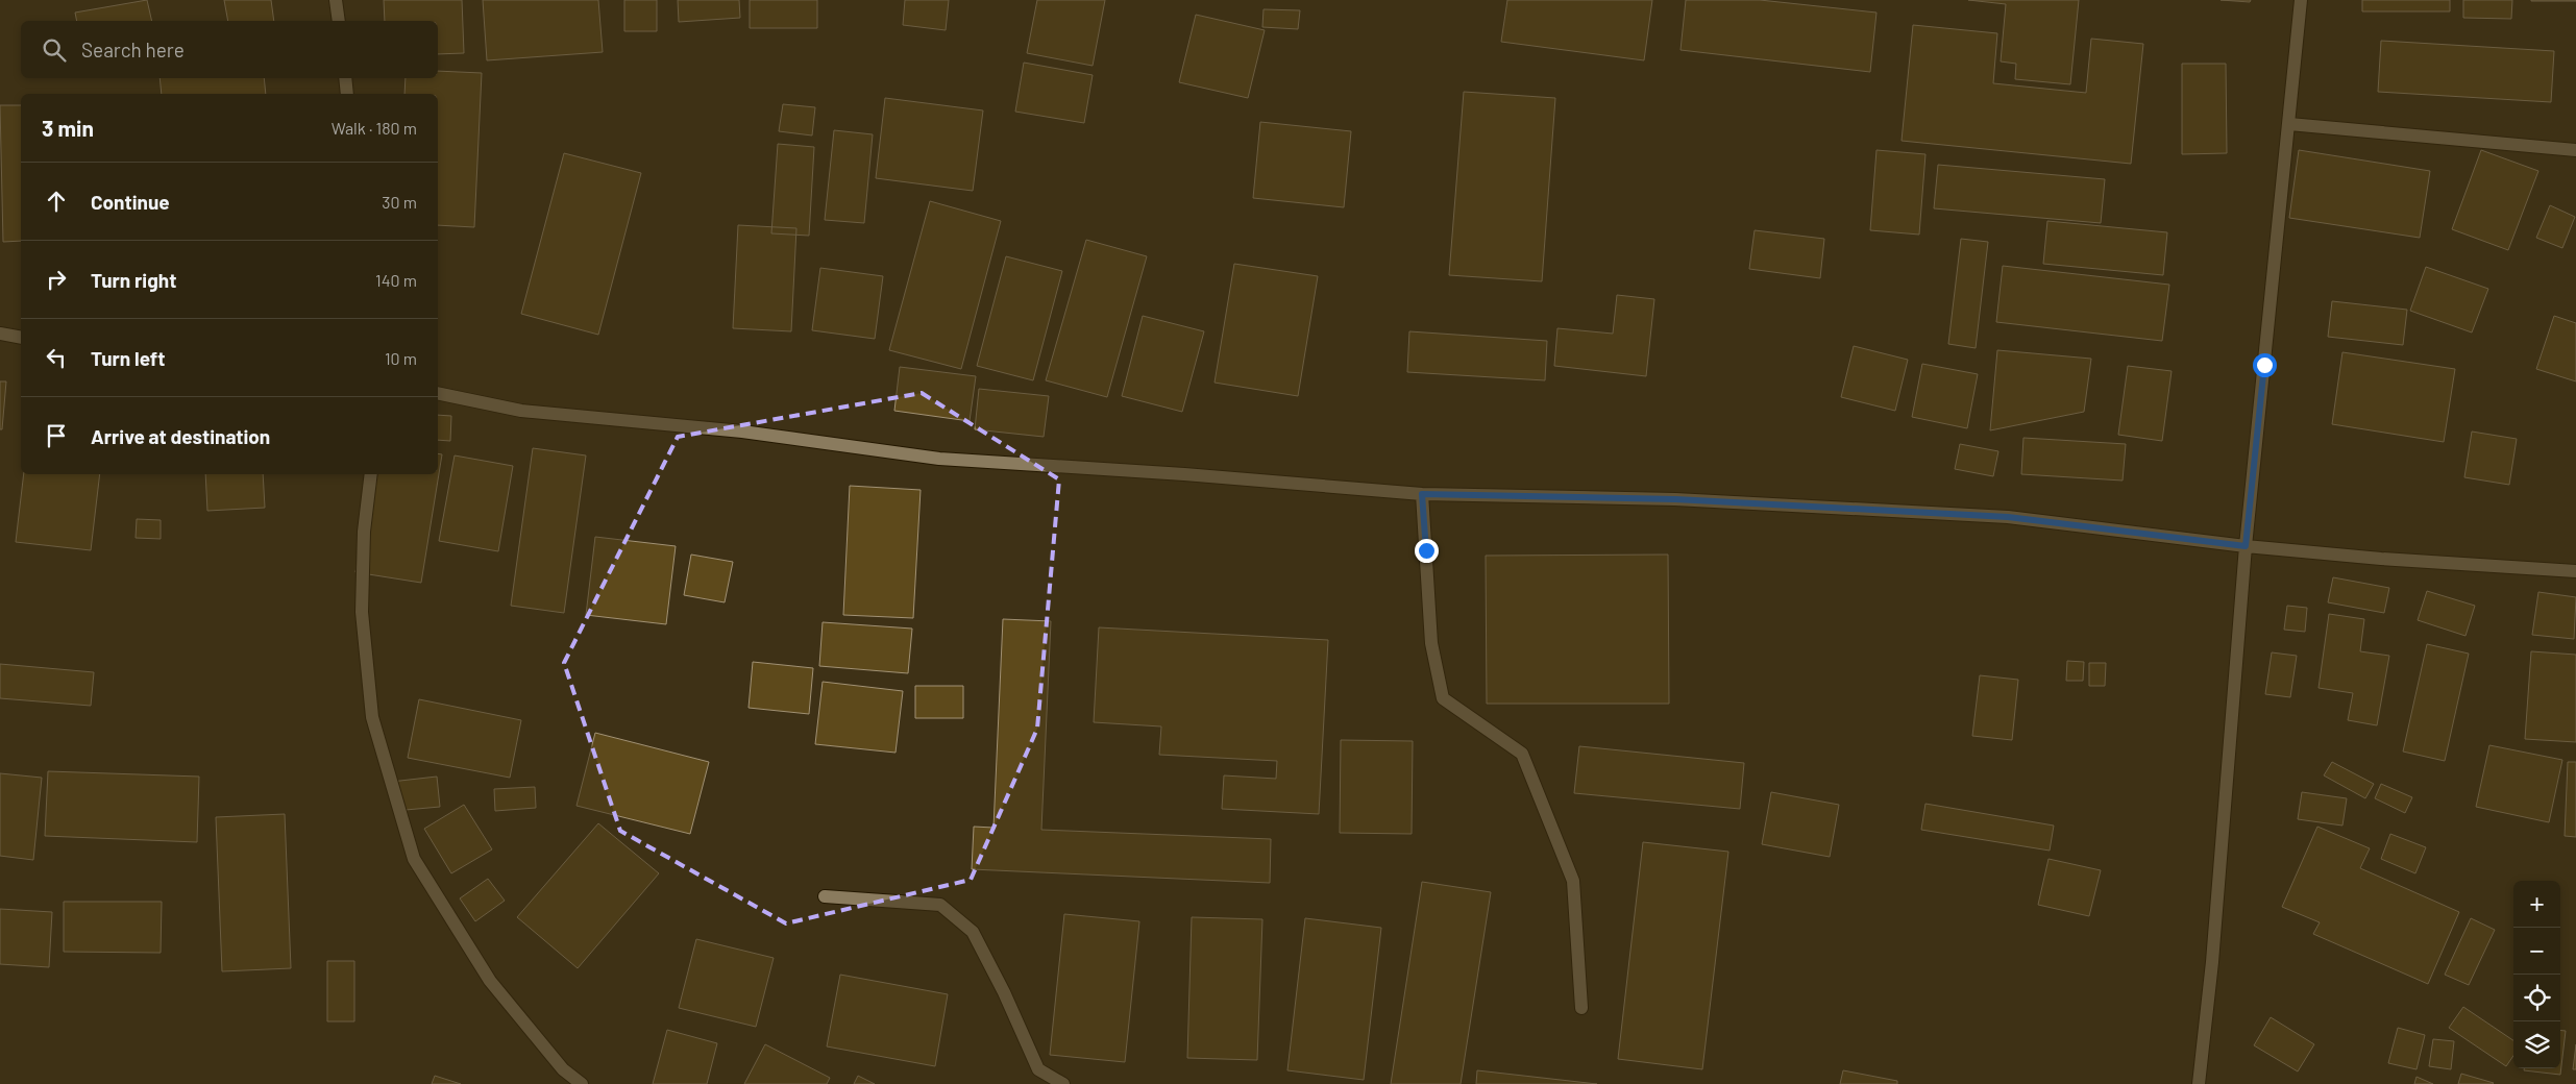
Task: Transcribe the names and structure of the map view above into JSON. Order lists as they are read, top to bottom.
{
  "page": {
    "search": "Search here",
    "heading": ["3 min", "Walk · 180 m"],
    "list": [
      ["Continue", "30 m"],
      ["Turn right", "140 m"],
      ["Turn left", "10 m"],
      "Arrive at destination"
    ],
    "map_buttons": ["+", "−"]
  }
}
